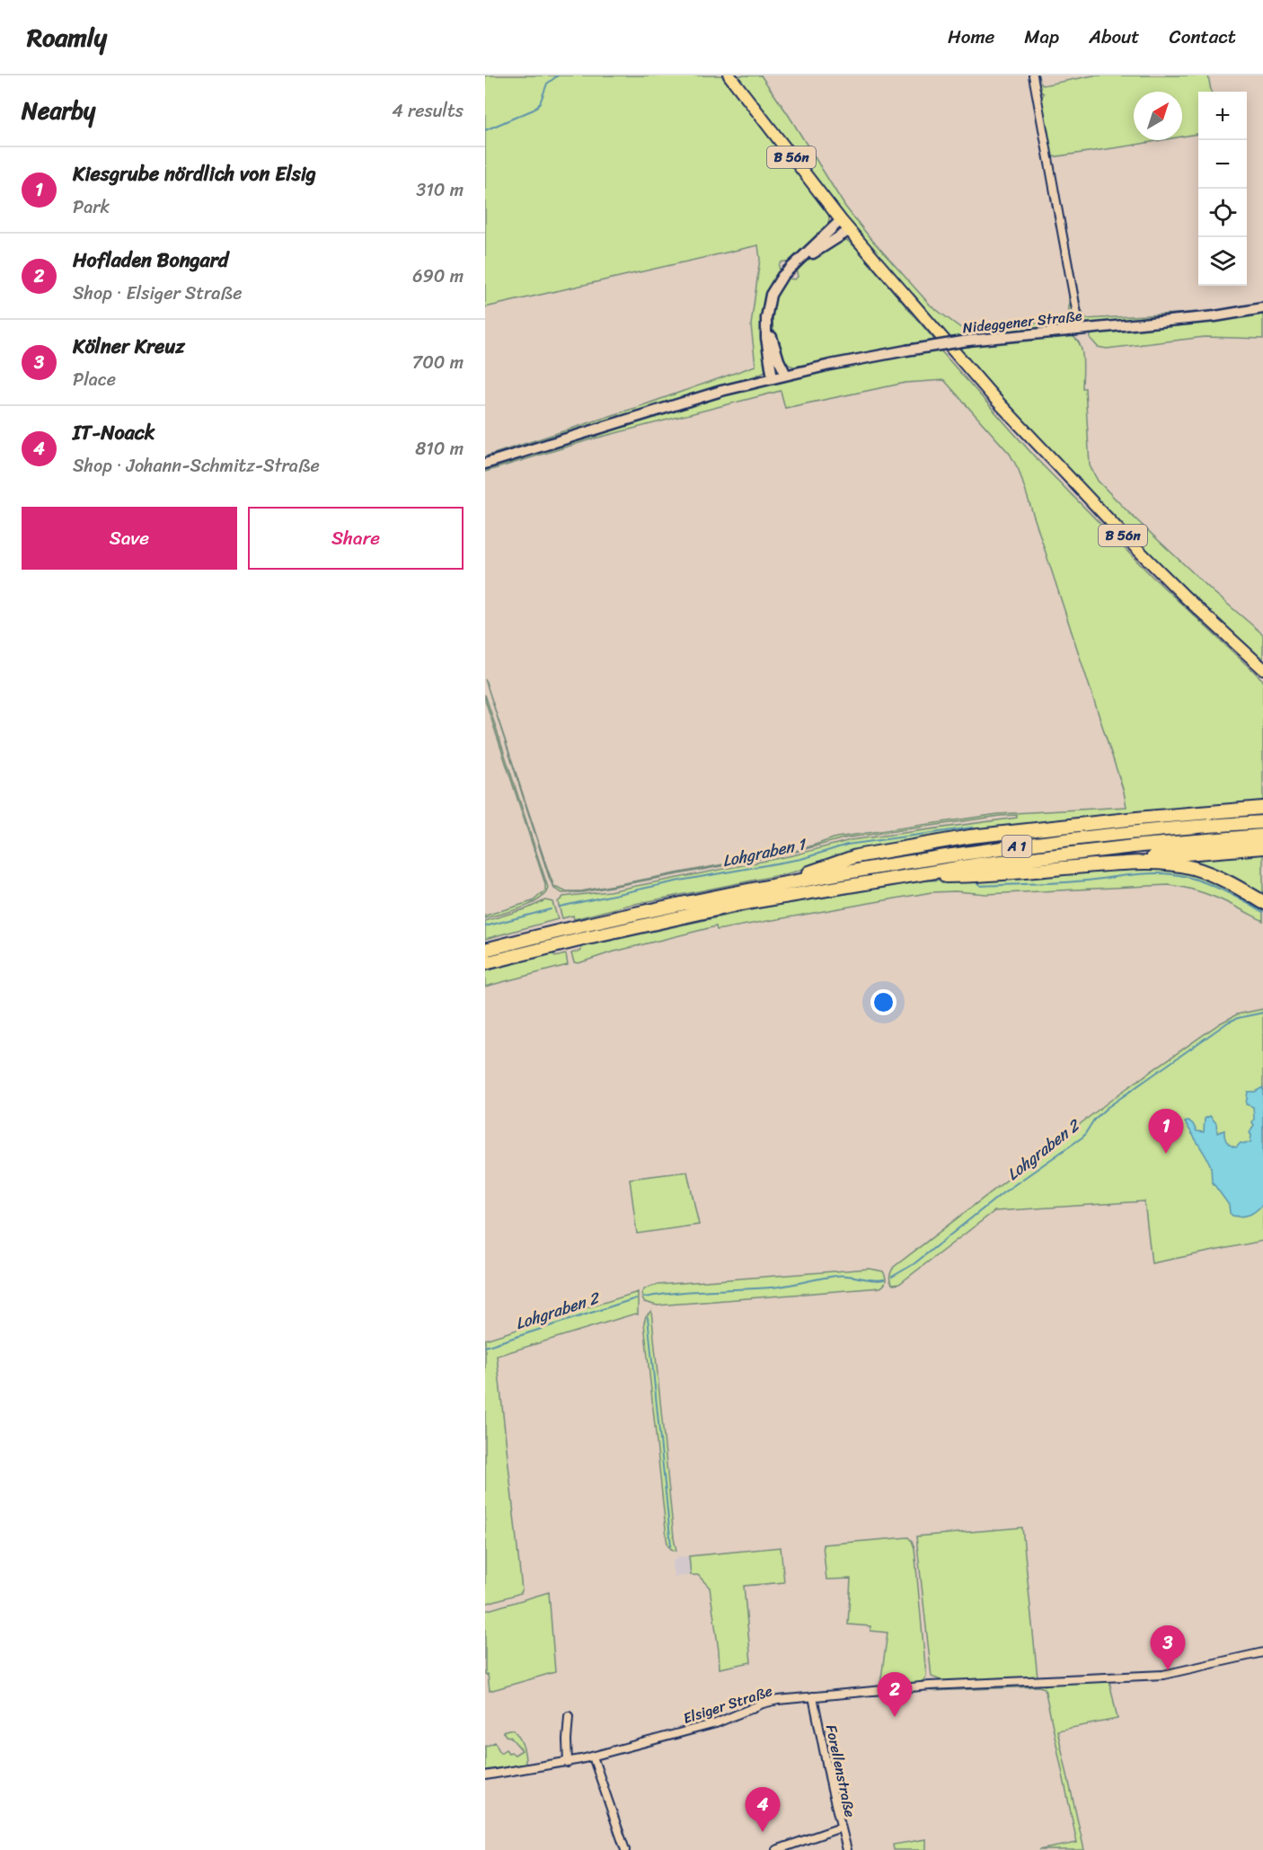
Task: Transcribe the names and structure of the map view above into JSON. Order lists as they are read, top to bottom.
{
  "streets": {
    "highway": ["A 1"],
    "main road": ["B 56n", "Nideggener Straße"],
    "street": ["Elsiger Straße", "Forellenstraße"]
  },
  "crossings": [
    ["Elsiger Straße", "Forellenstraße"]
  ],
  "water": ["Lohgraben 1", "Lohgraben 2"],
  "north": "top right",
  "page": {
    "header": "Roamly",
    "nav": [
      "Home",
      "Map",
      "About",
      "Contact"
    ],
    "heading": ["Nearby", "4 results"],
    "map_buttons": ["+", "−"],
    "list": [
      {
        "mark": "1",
        "name": "Kiesgrube nördlich von Elsig",
        "note": "Park",
        "value": "310 m"
      },
      {
        "mark": "2",
        "name": "Hofladen Bongard",
        "note": "Shop · Elsiger Straße",
        "value": "690 m"
      },
      {
        "mark": "3",
        "name": "Kölner Kreuz",
        "note": "Place",
        "value": "700 m"
      },
      {
        "mark": "4",
        "name": "IT-Noack",
        "note": "Shop · Johann-Schmitz-Straße",
        "value": "810 m"
      }
    ],
    "buttons": ["Save", "Share"],
    "pins": [
      "1",
      "3",
      "2",
      "4"
    ]
  }
}
